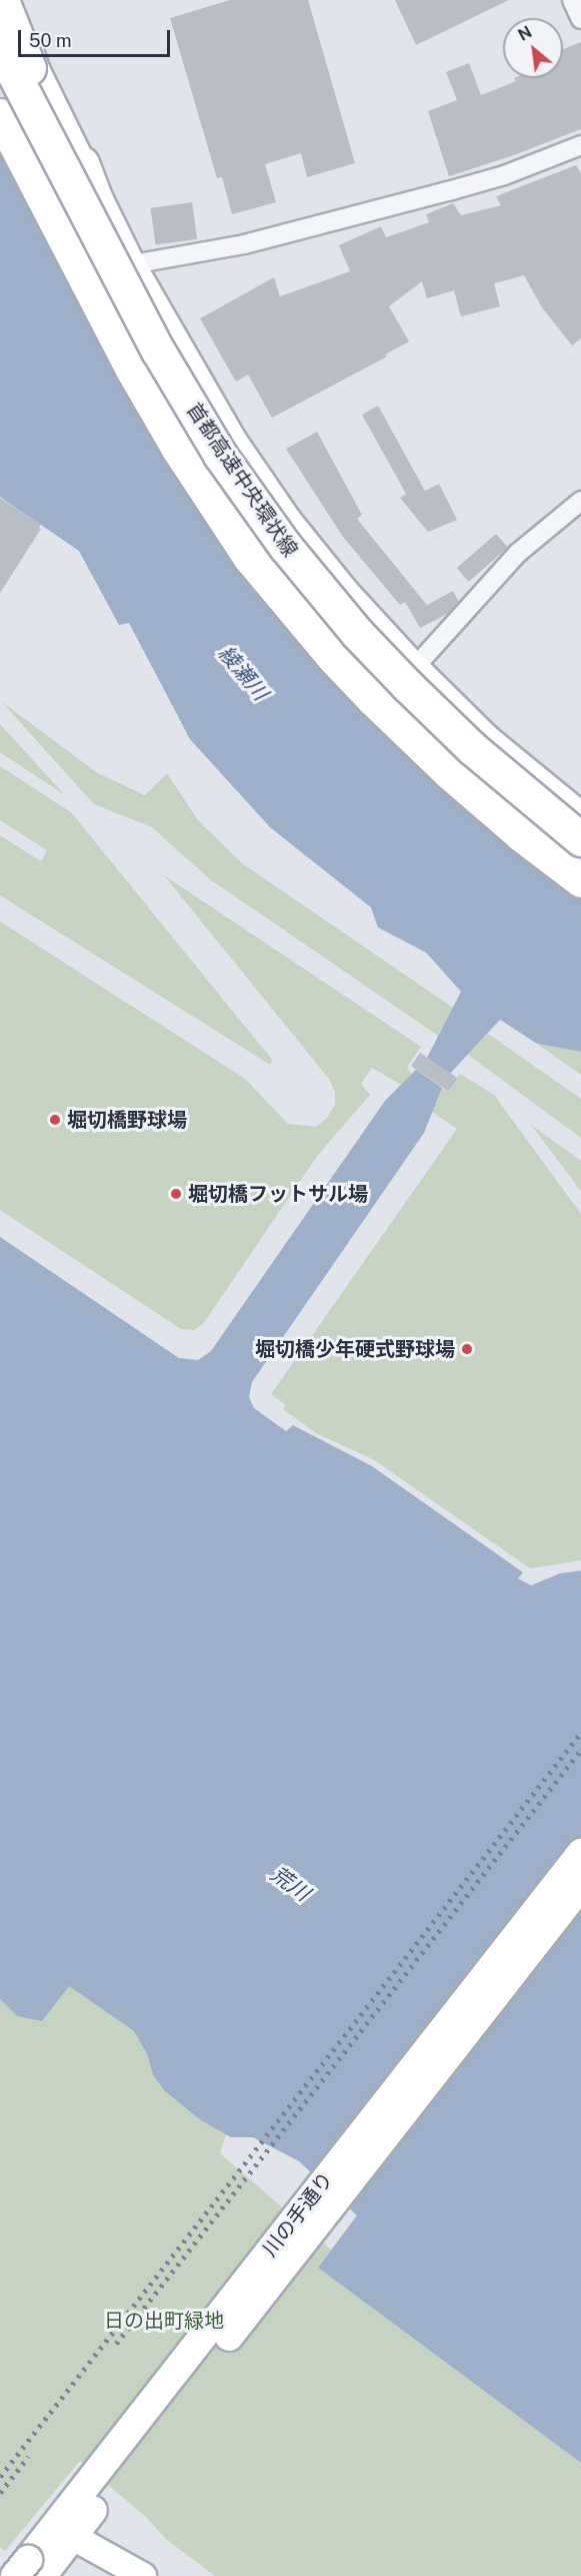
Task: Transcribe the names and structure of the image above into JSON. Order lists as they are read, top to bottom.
{
  "streets": {
    "highway": ["首都高速中央環状線"],
    "main road": ["川の手通り"]
  },
  "water": ["綾瀬川", "荒川"],
  "parks": ["日の出町緑地"],
  "places": ["堀切橋野球場", "堀切橋フットサル場", "堀切橋少年硬式野球場"],
  "scale_bar": "50 m",
  "north": "top left"
}
